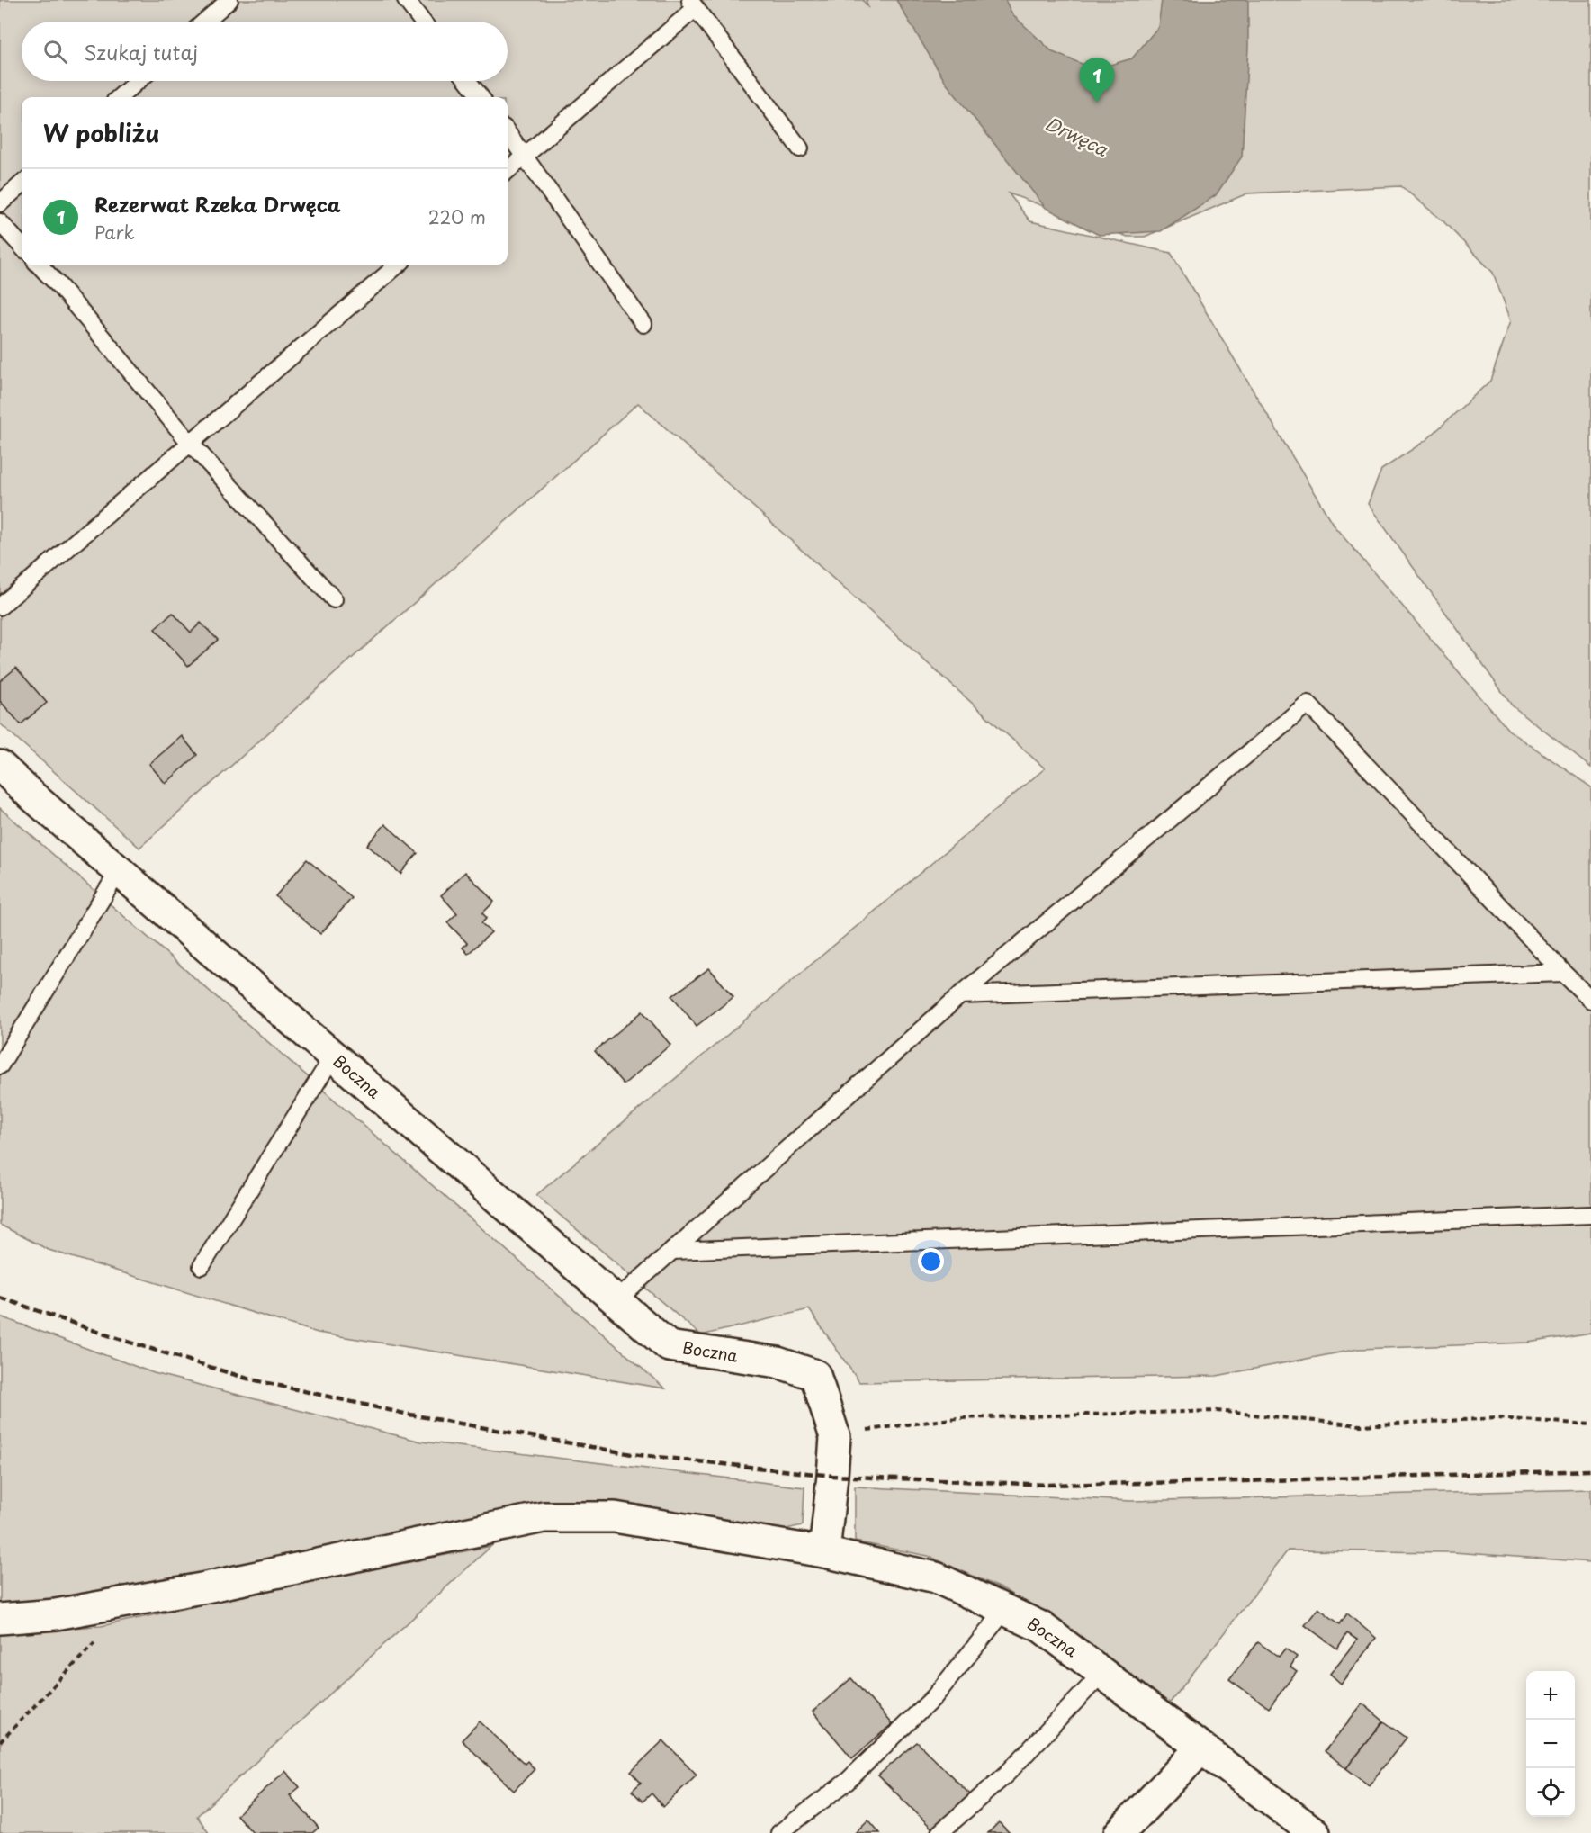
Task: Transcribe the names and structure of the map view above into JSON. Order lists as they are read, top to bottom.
{
  "streets": {
    "street": ["Boczna"]
  },
  "water": ["Drwęca"],
  "page": {
    "search": "Szukaj tutaj",
    "pins": "1",
    "heading": "W pobliżu",
    "list": [
      {
        "mark": "1",
        "name": "Rezerwat Rzeka Drwęca",
        "note": "Park",
        "value": "220 m"
      }
    ],
    "map_buttons": ["+", "−"]
  }
}
